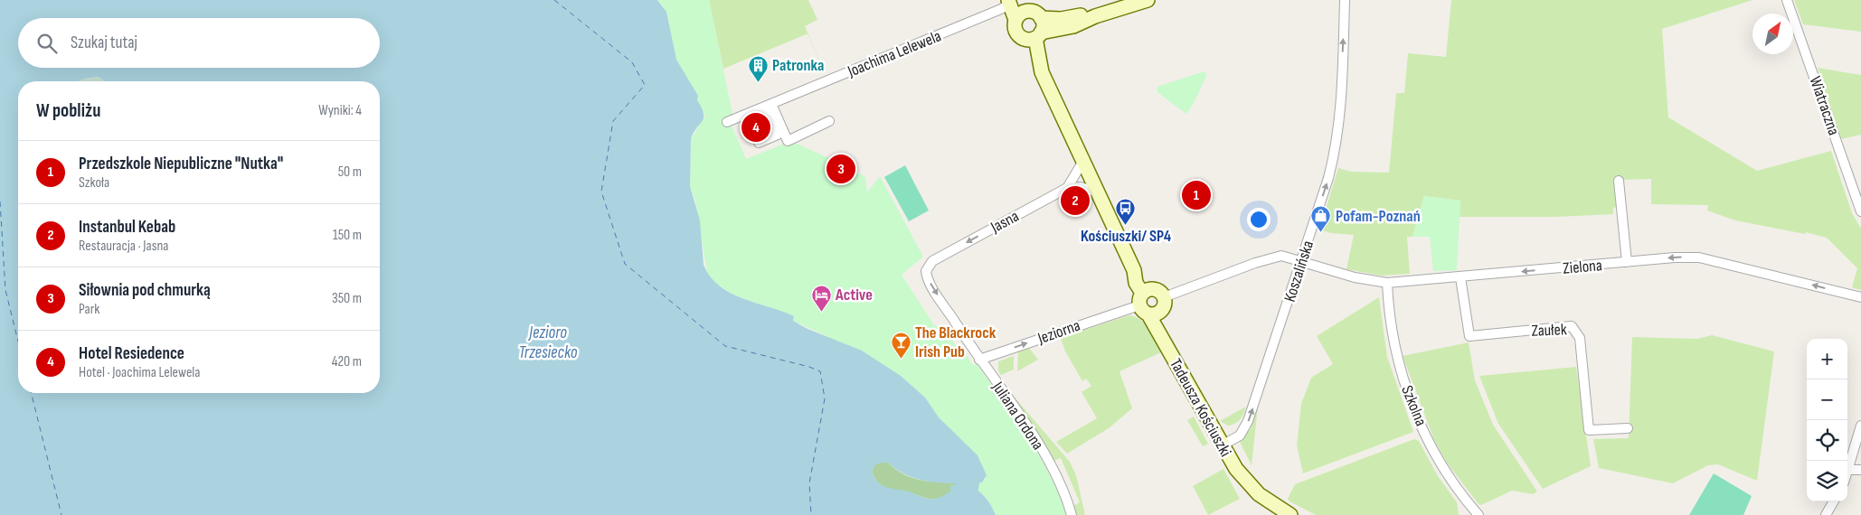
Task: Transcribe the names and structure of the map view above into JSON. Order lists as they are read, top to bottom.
{
  "streets": {
    "street": [
      "Joachima Lelewela",
      "Wiatraczna",
      "Jasna",
      "Zielona",
      "Koszalińska",
      "Zaułek",
      "Jeziorna",
      "Szkolna",
      "Tadeusza Kościuszki",
      "Juliana Ordona"
    ]
  },
  "crossings": [
    ["Jasna", "Juliana Ordona"],
    ["Zielona", "Koszalińska"],
    ["Zielona", "Zaułek"],
    ["Zielona", "Szkolna"],
    ["Koszalińska", "Tadeusza Kościuszki"],
    ["Jeziorna", "Tadeusza Kościuszki"],
    ["Jeziorna", "Juliana Ordona"]
  ],
  "one_way": [
    "Jasna",
    "Zielona",
    "Koszalińska",
    "Jeziorna",
    "Juliana Ordona"
  ],
  "water": ["Jezioro Trzesiecko"],
  "places": {
    "building": ["Patronka"],
    "bus stop": ["Kościuszki/ SP4"],
    "shop": ["Pofam-Poznań"],
    "hotel": ["Active"],
    "bar": ["The Blackrock Irish Pub"]
  },
  "north": "top right",
  "page": {
    "search": "Szukaj tutaj",
    "heading": ["W pobliżu", "Wyniki: 4"],
    "pins": [
      "4",
      "3",
      "1",
      "2"
    ],
    "list": [
      {
        "mark": "1",
        "name": "Przedszkole Niepubliczne \"Nutka\"",
        "note": "Szkoła",
        "value": "50 m"
      },
      {
        "mark": "2",
        "name": "Instanbul Kebab",
        "note": "Restauracja · Jasna",
        "value": "150 m"
      },
      {
        "mark": "3",
        "name": "Siłownia pod chmurką",
        "note": "Park",
        "value": "350 m"
      },
      {
        "mark": "4",
        "name": "Hotel Resiedence",
        "note": "Hotel · Joachima Lelewela",
        "value": "420 m"
      }
    ],
    "map_buttons": ["+", "−"]
  }
}
